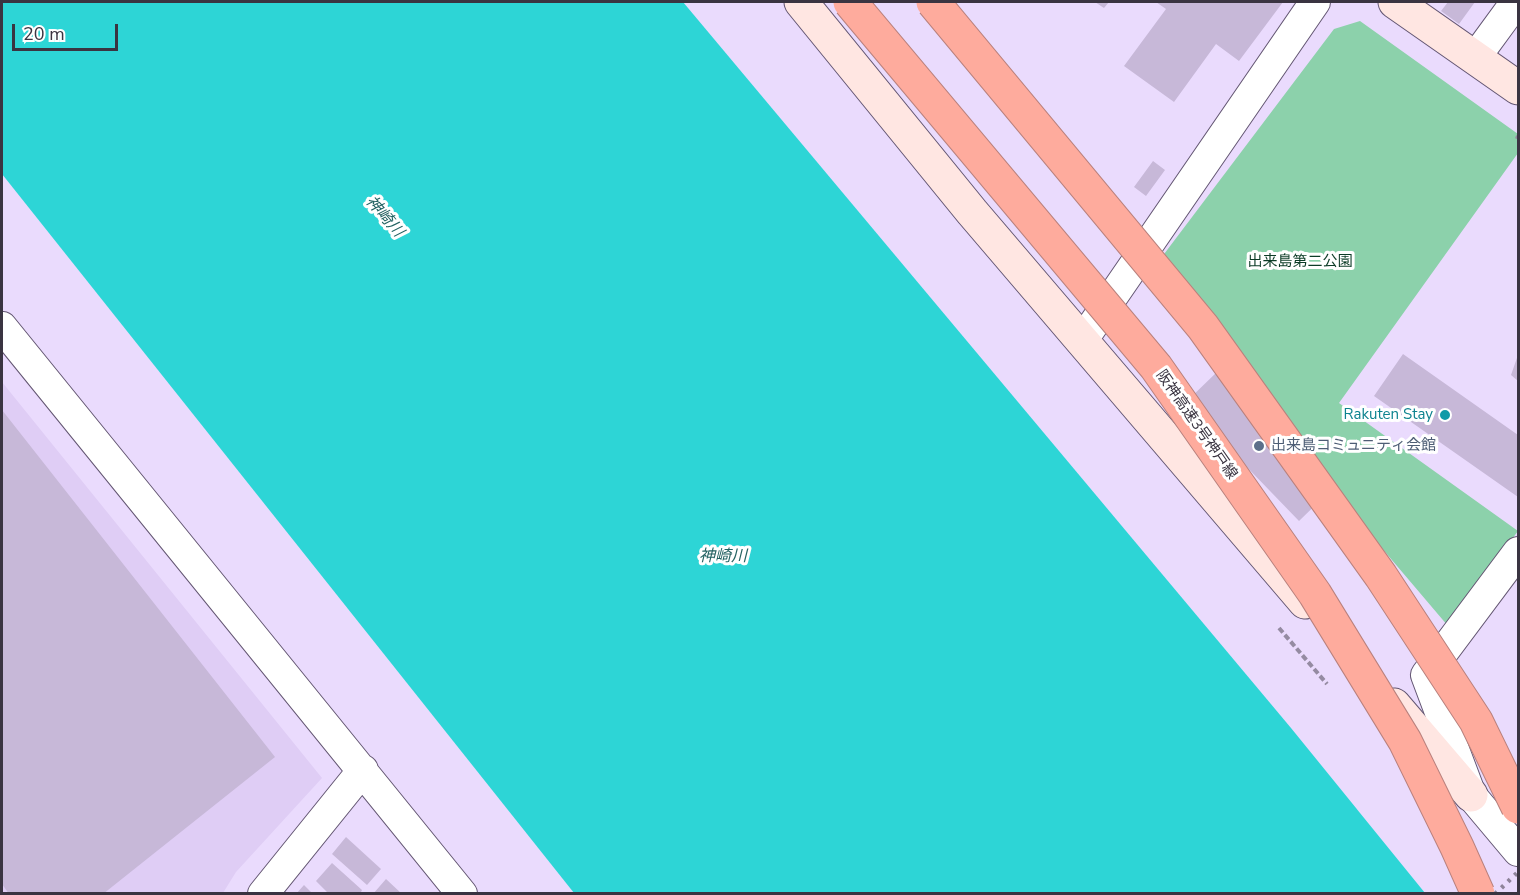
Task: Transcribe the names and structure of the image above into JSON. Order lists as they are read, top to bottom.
{
  "streets": {
    "highway": ["阪神高速3号神戸線"]
  },
  "water": ["神崎川"],
  "parks": ["出来島第二公園"],
  "places": ["Rakuten Stay", "出来島コミュニティ会館"],
  "scale_bar": "20 m"
}
